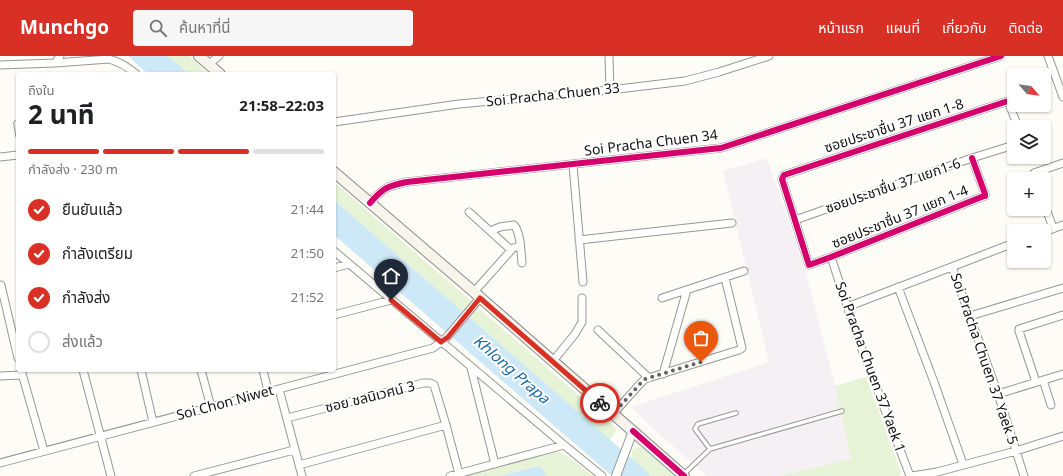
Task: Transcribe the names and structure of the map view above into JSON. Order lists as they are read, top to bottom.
{
  "streets": {
    "street": [
      "Soi Pracha Chuen 33",
      "ซอยประชาชื่น 37 แยก 1-8",
      "Soi Pracha Chuen 34",
      "ซอยประชาชื่น 37 แยก1-6",
      "ซอยประชาชื่น 37 แยก 1-4",
      "Soi Pracha Chuen 37 Yaek 5",
      "Soi Pracha Chuen 37 Yaek 1",
      "ซอย ชลนิเวศน์ 3",
      "Soi Chon Niwet"
    ]
  },
  "crossings": [
    ["ซอยประชาชื่น 37 แยก 1-8", "ซอยประชาชื่น 37 แยก1-6"],
    ["ซอยประชาชื่น 37 แยก 1-8", "ซอยประชาชื่น 37 แยก 1-4"],
    ["ซอยประชาชื่น 37 แยก1-6", "ซอยประชาชื่น 37 แยก 1-4"],
    ["ซอยประชาชื่น 37 แยก 1-4", "Soi Pracha Chuen 37 Yaek 1"]
  ],
  "water": ["Khlong Prapa"],
  "north": "bottom right",
  "page": {
    "header": "Munchgo",
    "search": "ค้นหาที่นี่",
    "nav": [
      "หน้าแรก",
      "แผนที่",
      "เกี่ยวกับ",
      "ติดต่อ"
    ],
    "map_buttons": ["+", "−"],
    "heading": ["2 นาที", "ถึงใน", "21:58–22:03"],
    "bar": "กำลังส่ง · 230 m",
    "list": [
      ["ยืนยันแล้ว", "21:44"],
      ["กำลังเตรียม", "21:50"],
      ["กำลังส่ง", "21:52"],
      "ส่งแล้ว"
    ]
  }
}
